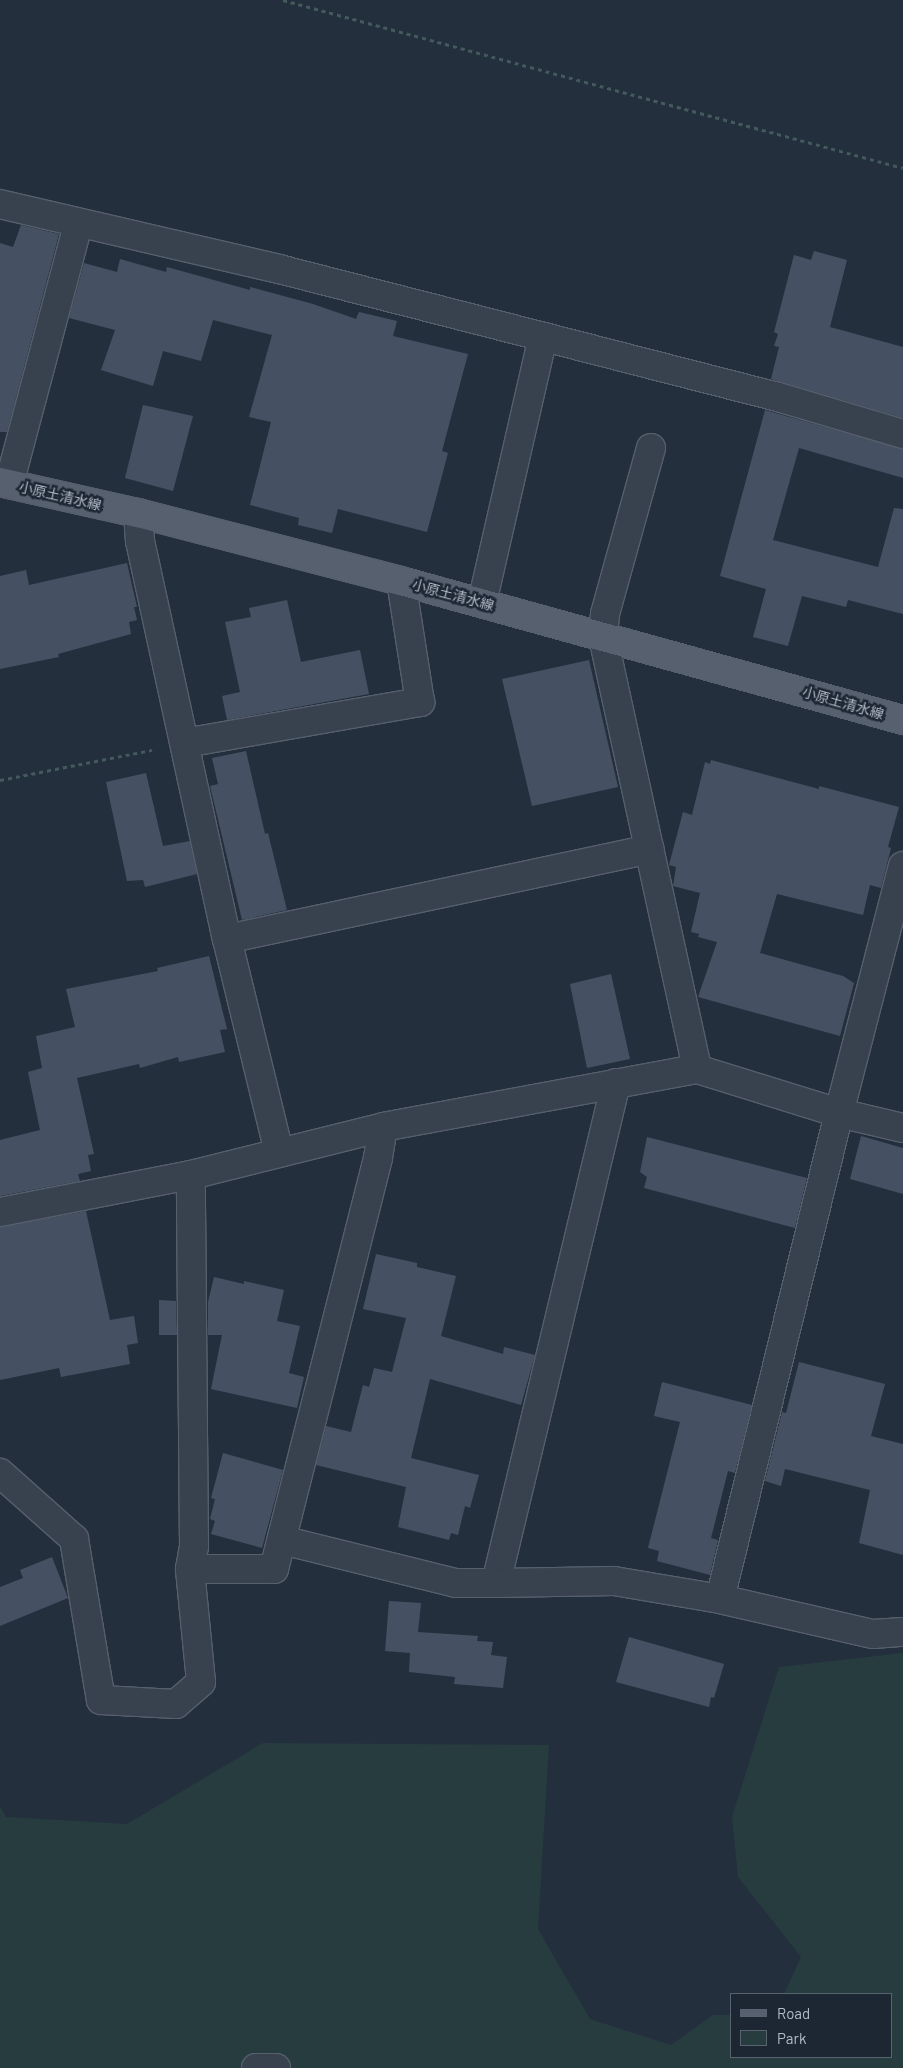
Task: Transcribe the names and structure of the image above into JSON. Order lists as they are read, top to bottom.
{
  "streets": {
    "main road": ["小原土清水線"]
  },
  "legend": ["Road", "Park"]
}
